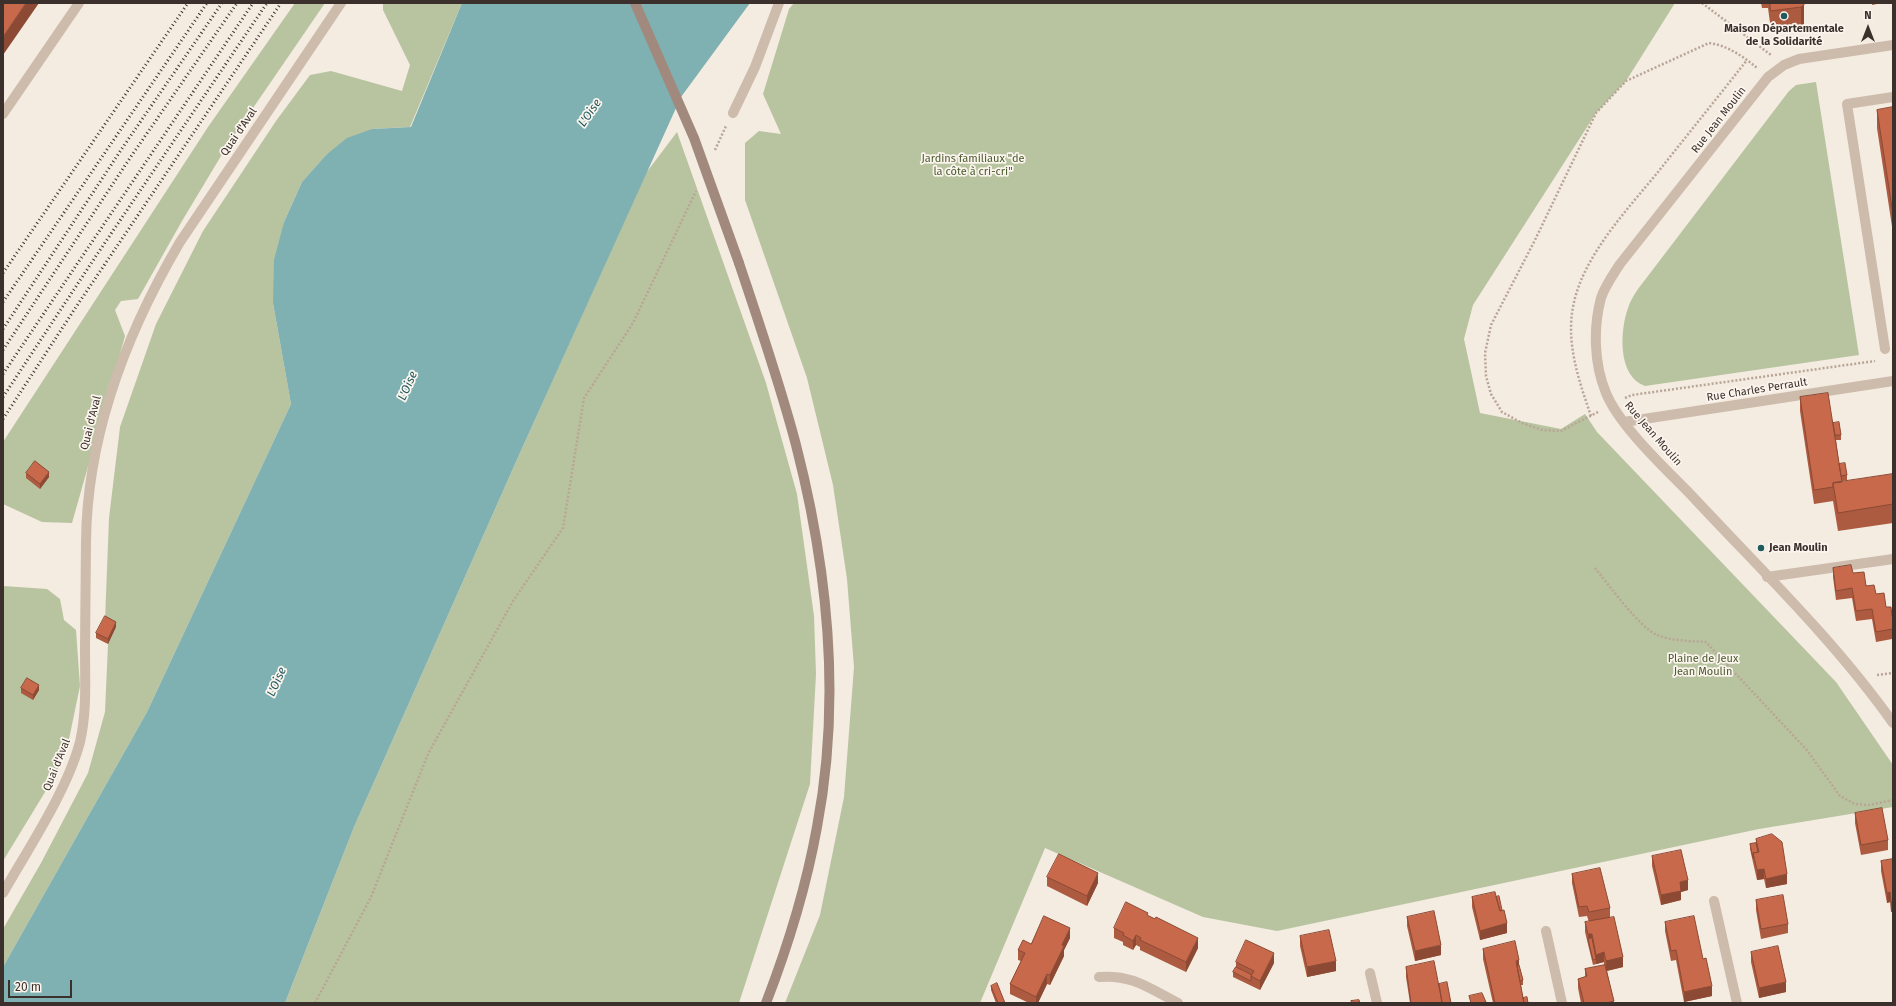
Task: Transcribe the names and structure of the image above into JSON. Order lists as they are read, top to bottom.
{
  "streets": {
    "street": ["Rue Jean Moulin", "Quai d'Aval", "Rue Charles Perrault"]
  },
  "crossings": [
    ["Rue Jean Moulin", "Rue Charles Perrault"]
  ],
  "water": ["L'Oise"],
  "parks": ["Jardins familiaux \"de la côte à cri-cri\"", "Plaine de Jeux Jean Moulin"],
  "places": ["Maison Départementale de la Solidarité", "Jean Moulin"],
  "scale_bar": "20 m",
  "north": "top"
}
